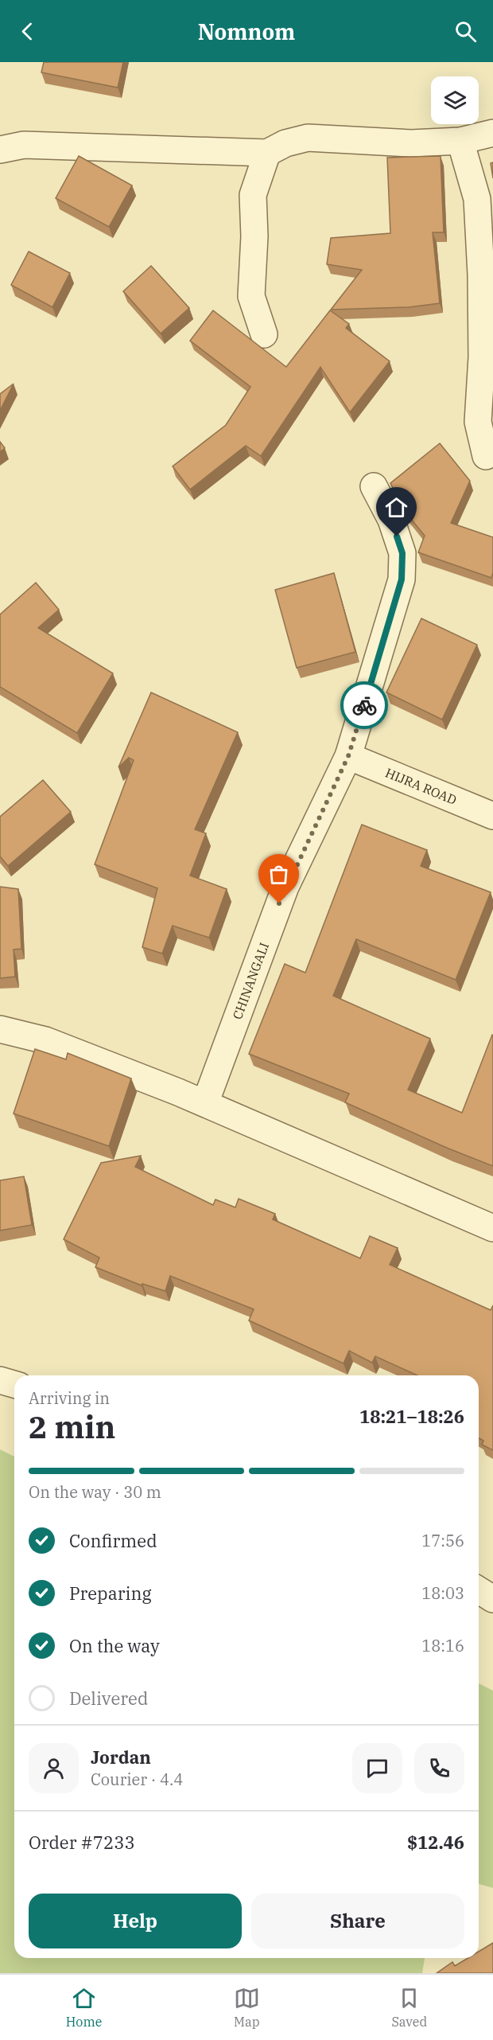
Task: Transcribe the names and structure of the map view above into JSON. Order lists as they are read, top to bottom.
{
  "streets": {
    "street": ["HIJRA ROAD", "CHINANGALI"]
  },
  "crossings": [
    ["HIJRA ROAD", "CHINANGALI"]
  ],
  "page": {
    "header": "Nomnom",
    "heading": ["2 min", "Arriving in", "18:21–18:26"],
    "panel": [
      "Jordan",
      "Courier · 4.4",
      "Order #7233",
      "$12.46"
    ],
    "bar": "On the way · 30 m",
    "list": [
      ["Confirmed", "17:56"],
      ["Preparing", "18:03"],
      ["On the way", "18:16"],
      "Delivered"
    ],
    "buttons": ["Help", "Share"],
    "tabs": ["Home", "Map", "Saved"]
  }
}
